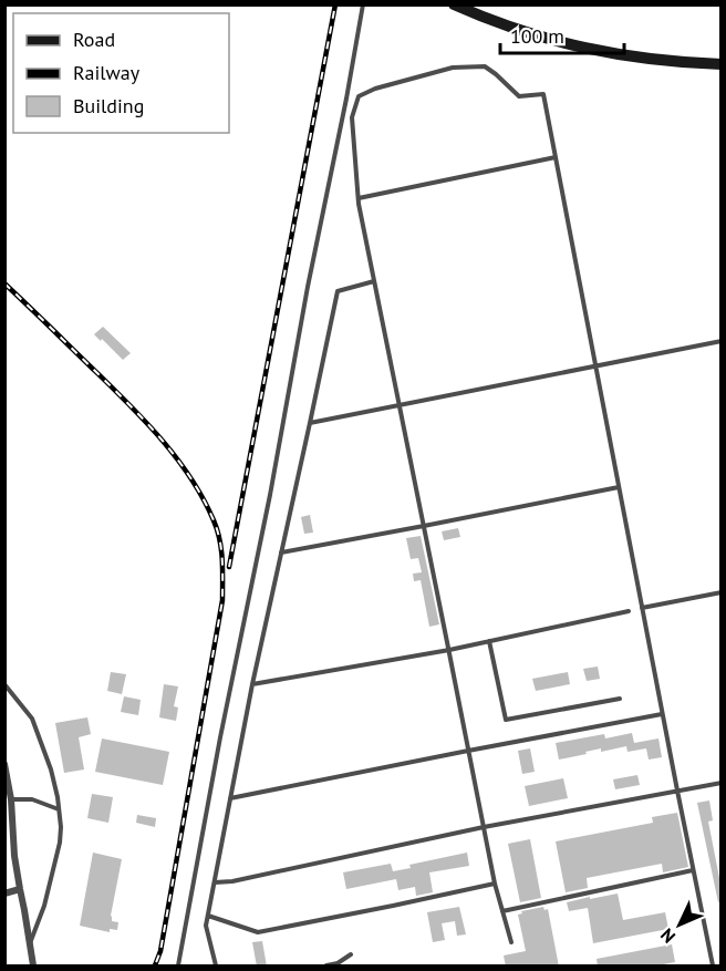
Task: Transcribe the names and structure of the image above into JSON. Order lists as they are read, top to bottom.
{
  "legend": ["Road", "Railway", "Building"],
  "scale_bar": "100 m",
  "north": "bottom left"
}
